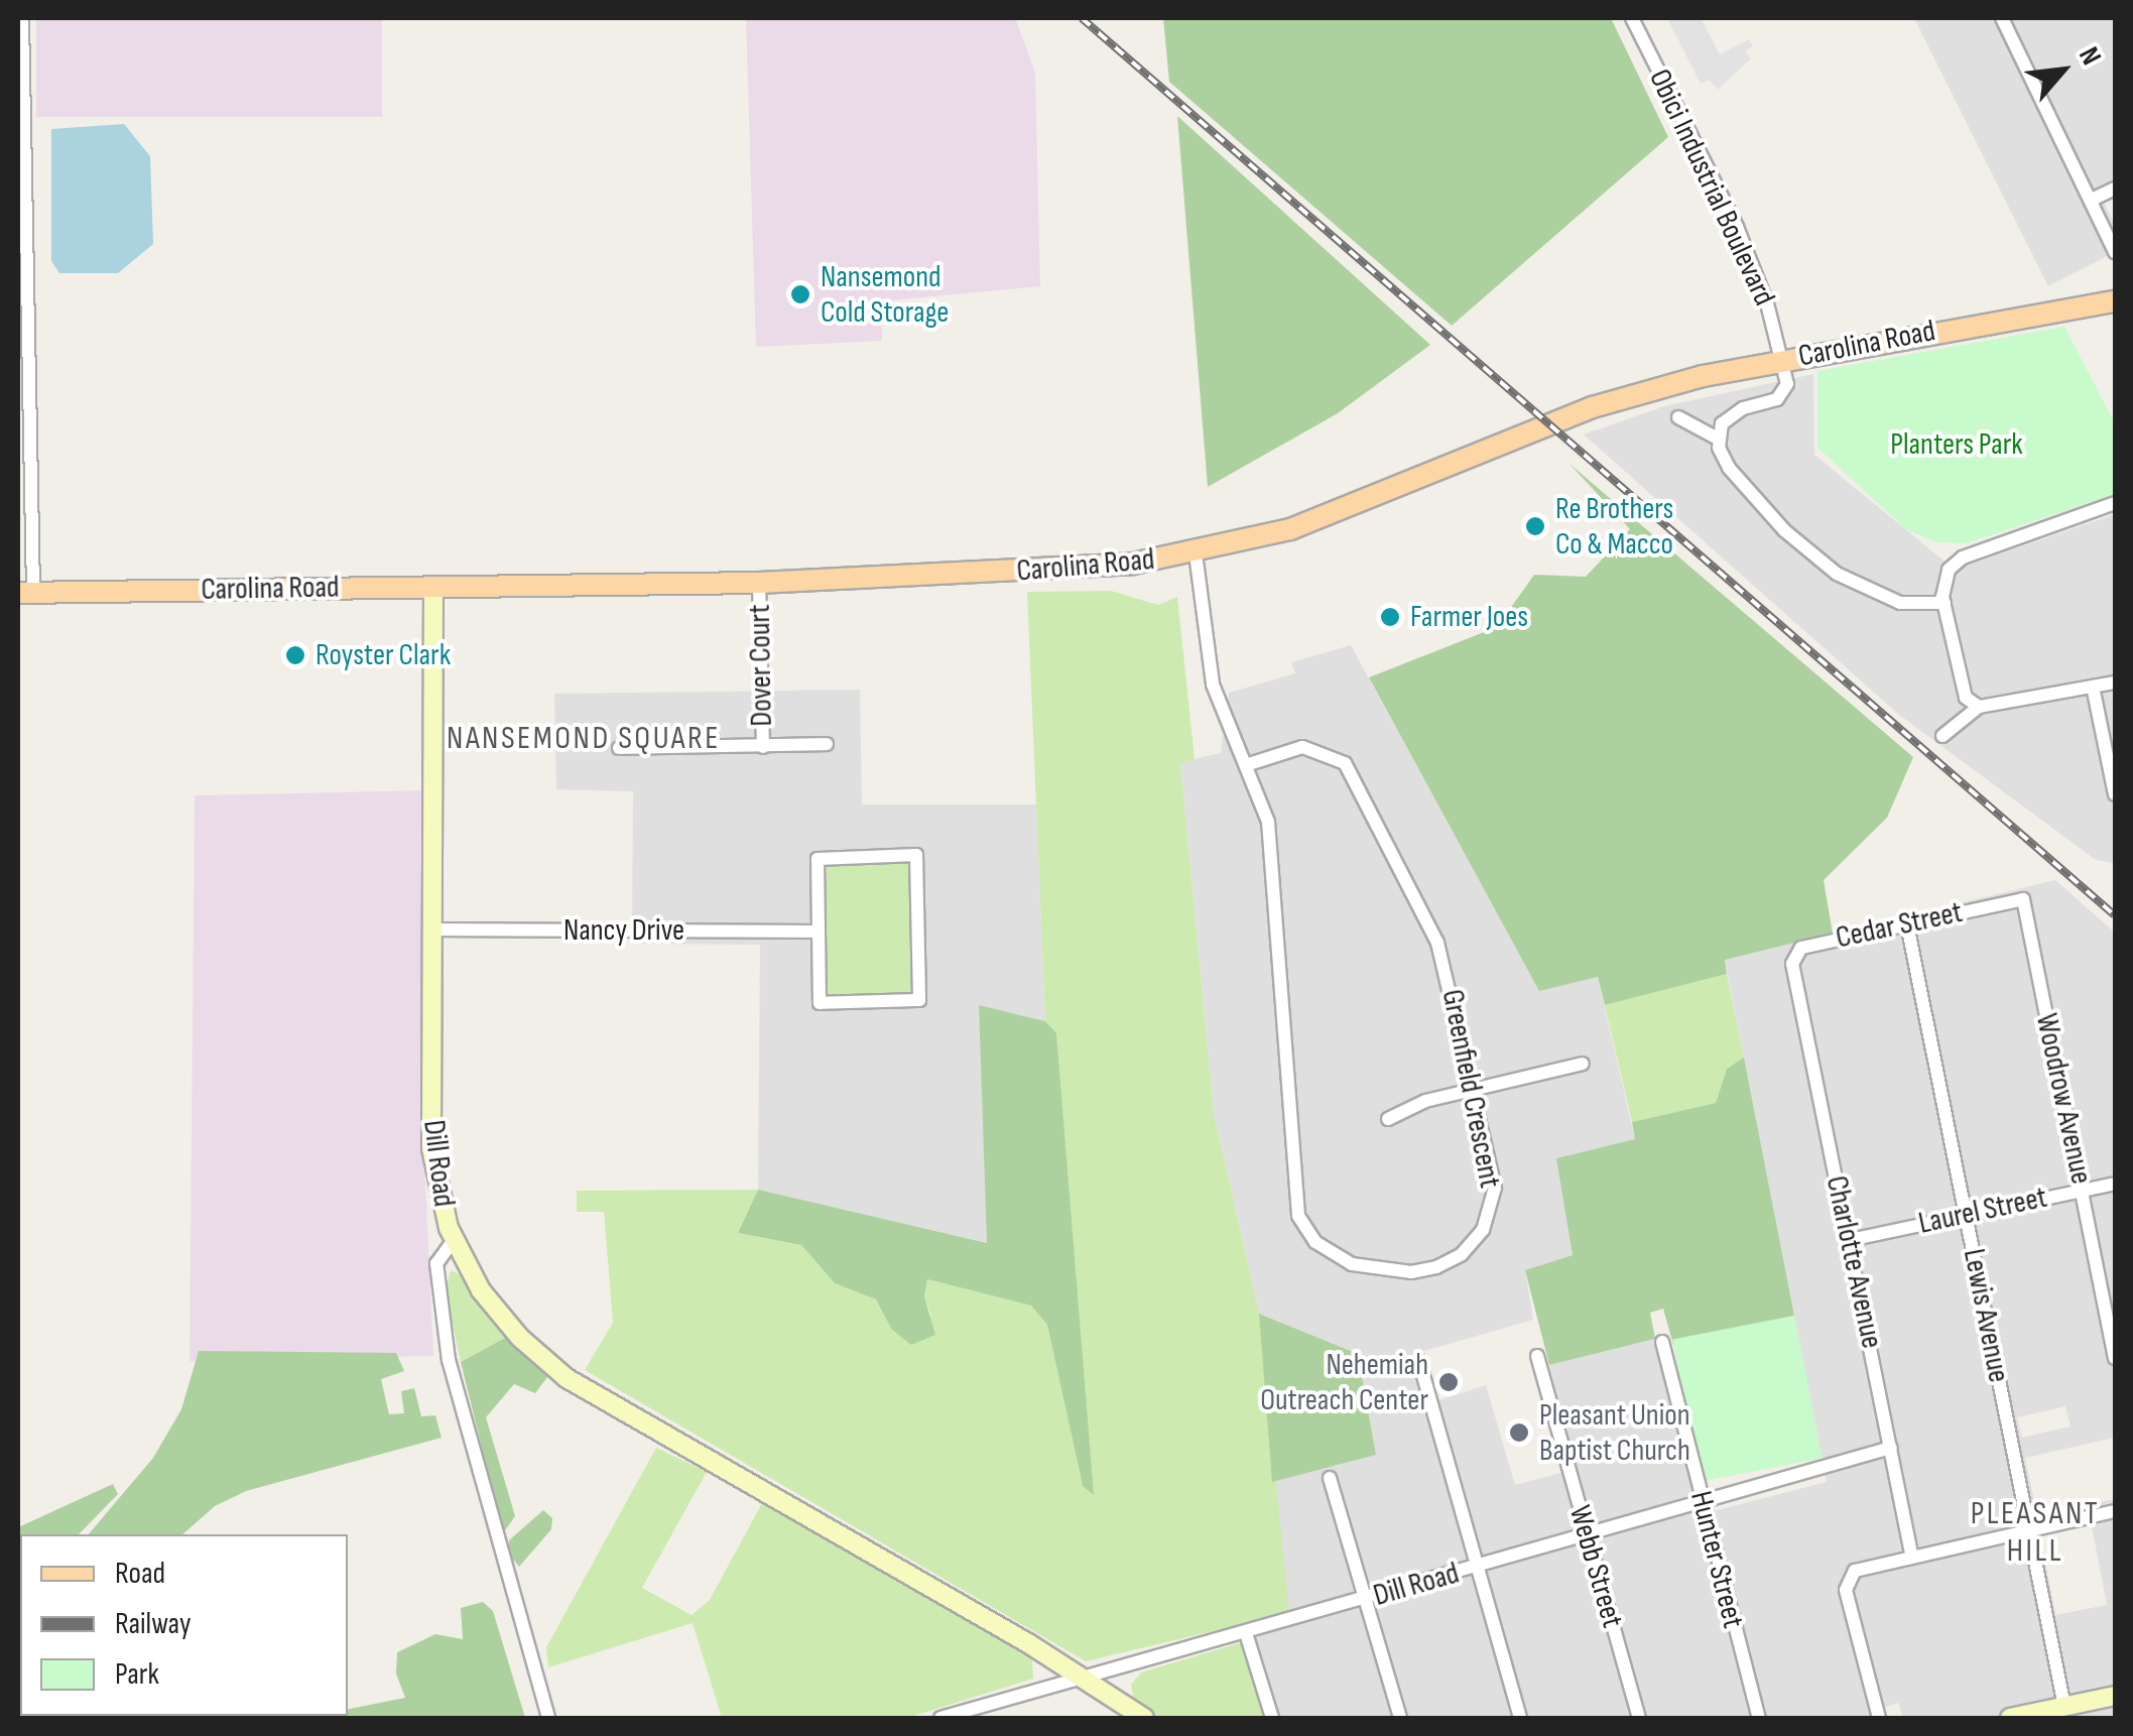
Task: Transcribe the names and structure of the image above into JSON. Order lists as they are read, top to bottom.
{
  "streets": {
    "main road": ["Carolina Road"],
    "street": [
      "Obici Industrial Boulevard",
      "Dover Court",
      "Cedar Street",
      "Nancy Drive",
      "Greenfield Crescent",
      "Woodrow Avenue",
      "Dill Road",
      "Laurel Street",
      "Charlotte Avenue",
      "Lewis Avenue",
      "Hunter Street",
      "Webb Street"
    ]
  },
  "crossings": [
    ["Obici Industrial Boulevard", "Carolina Road"],
    ["Carolina Road", "Dover Court"],
    ["Carolina Road", "Greenfield Crescent"],
    ["Carolina Road", "Dill Road"],
    ["Cedar Street", "Woodrow Avenue"],
    ["Cedar Street", "Charlotte Avenue"],
    ["Cedar Street", "Lewis Avenue"],
    ["Nancy Drive", "Dill Road"],
    ["Woodrow Avenue", "Laurel Street"],
    ["Dill Road", "Charlotte Avenue"],
    ["Dill Road", "Hunter Street"],
    ["Dill Road", "Webb Street"],
    ["Laurel Street", "Charlotte Avenue"],
    ["Laurel Street", "Lewis Avenue"]
  ],
  "districts": ["NANSEMOND SQUARE", "PLEASANT HILL"],
  "parks": ["Planters Park"],
  "places": [
    "Nansemond Cold Storage",
    "Re Brothers Co & Macco",
    "Farmer Joes",
    "Royster Clark",
    "Nehemiah Outreach Center",
    "Pleasant Union Baptist Church"
  ],
  "legend": ["Road", "Railway", "Park"],
  "north": "top right"
}
